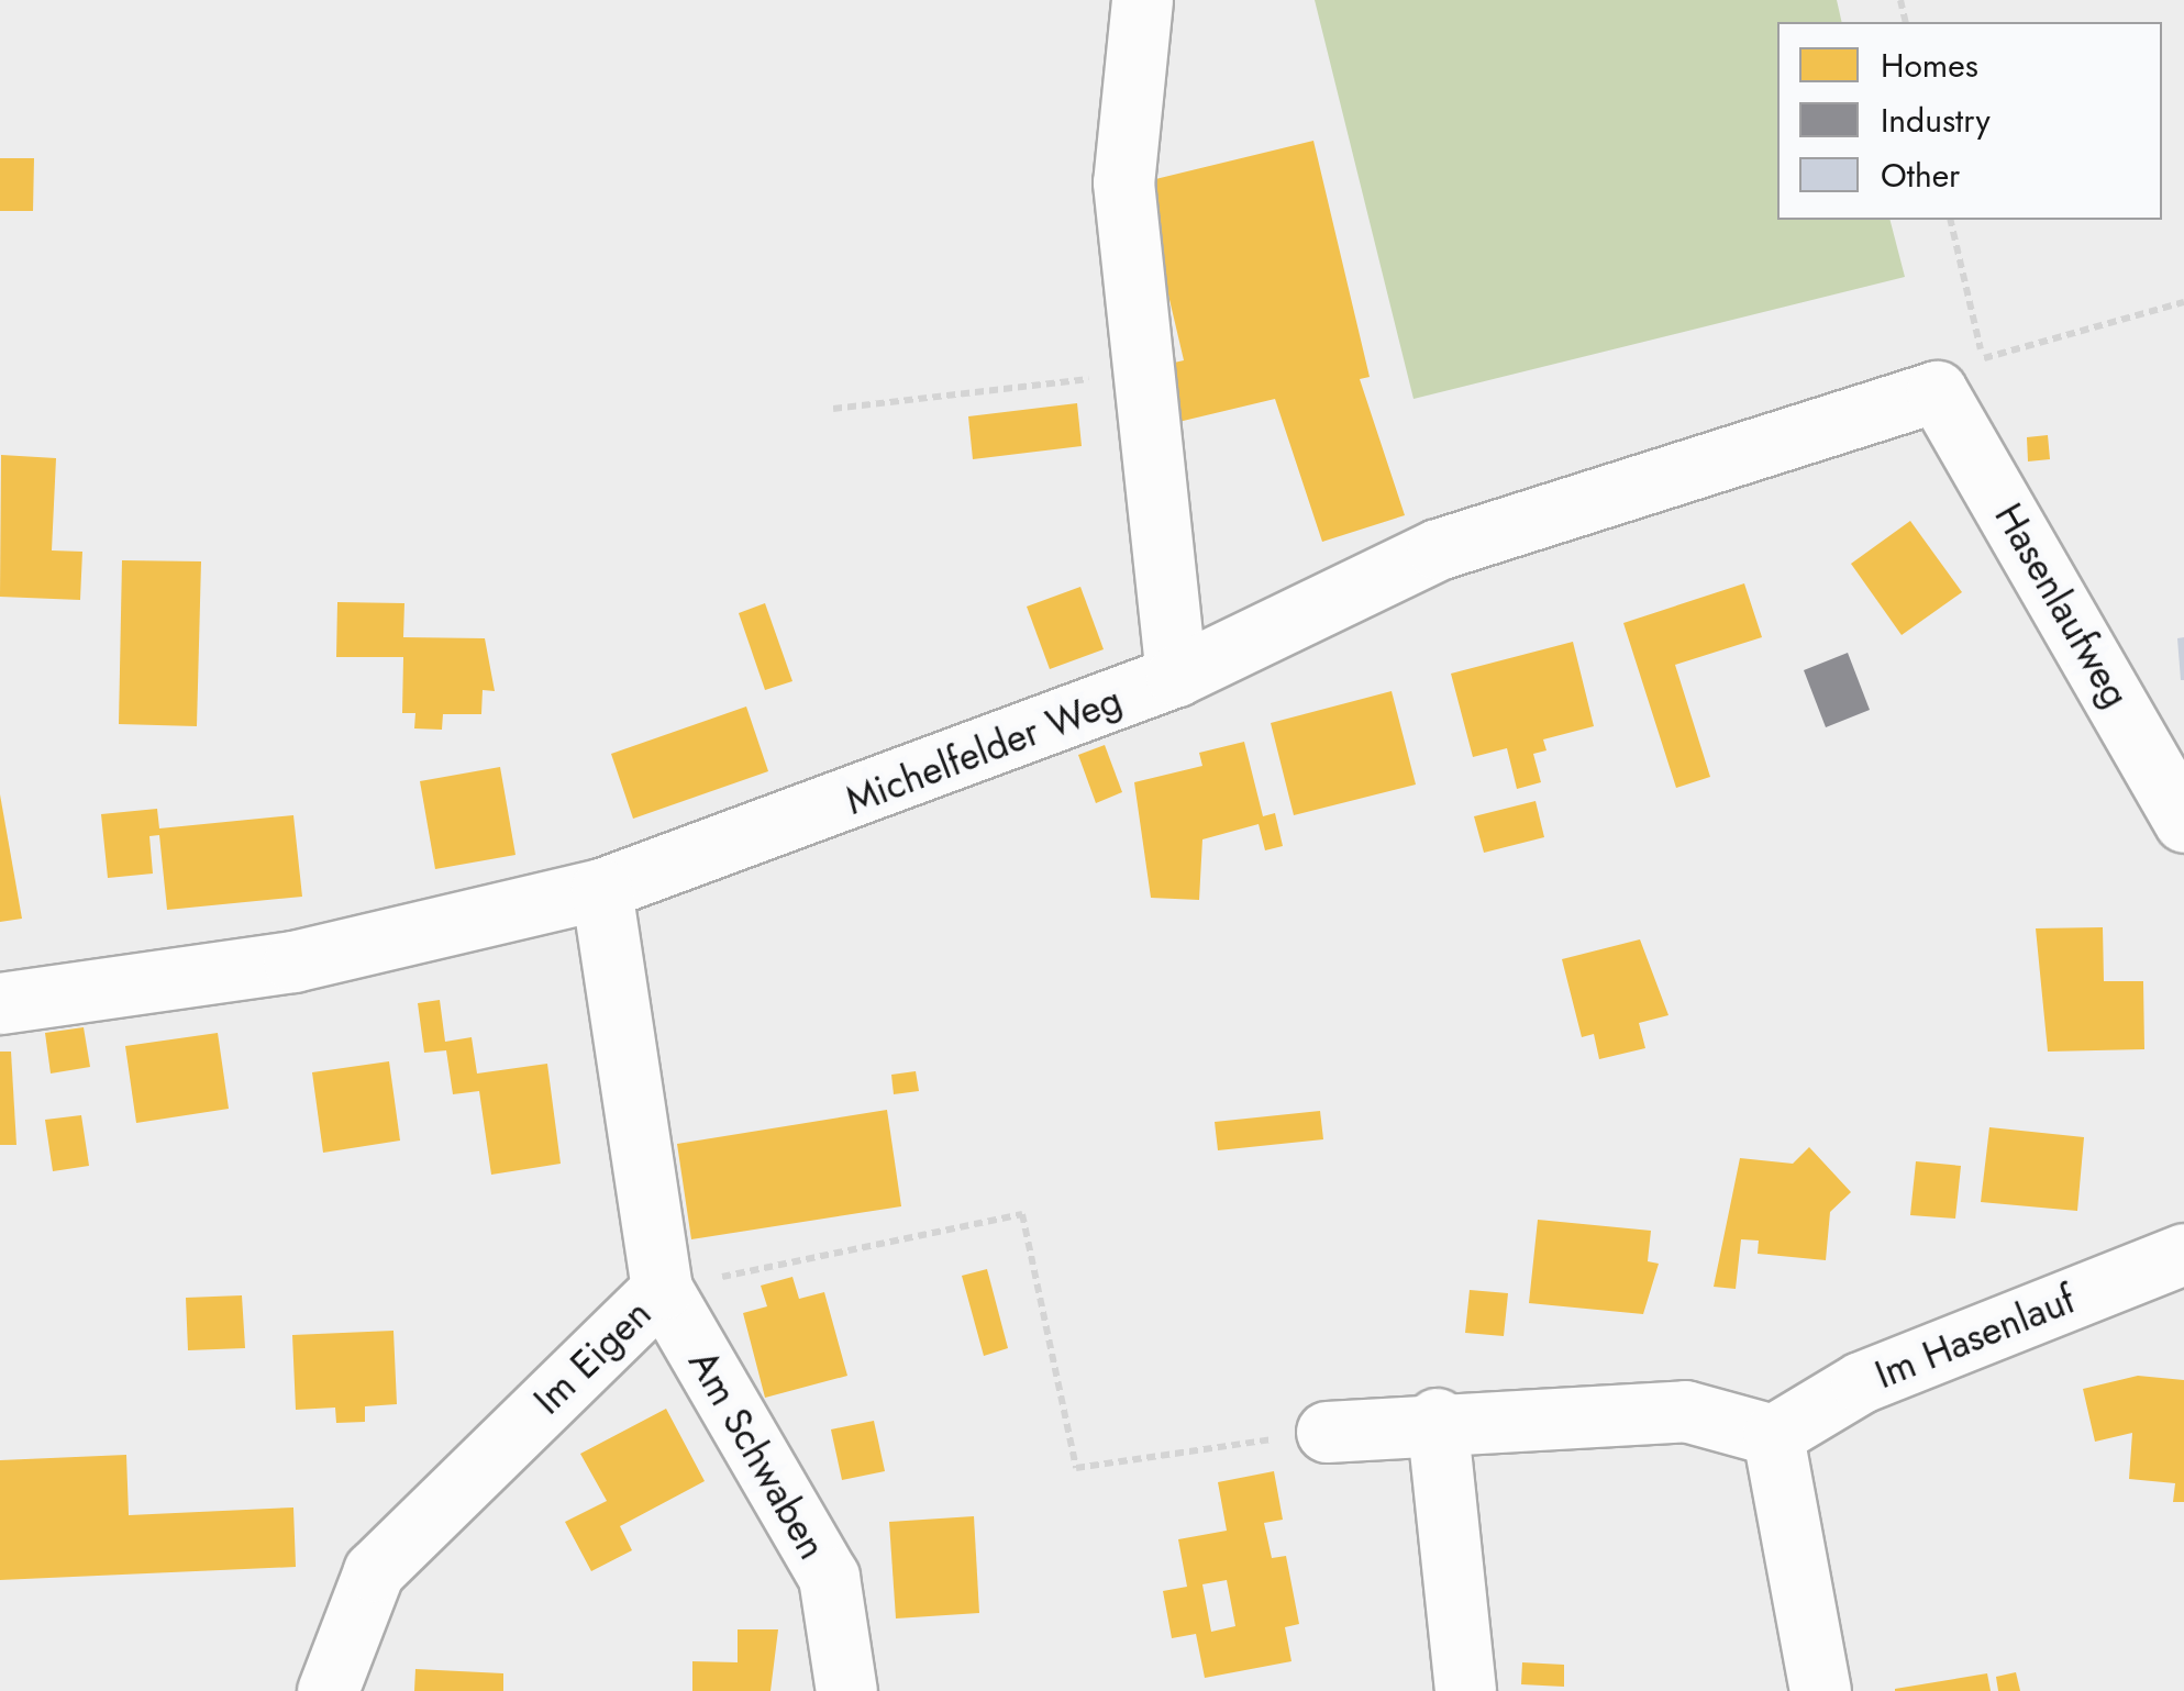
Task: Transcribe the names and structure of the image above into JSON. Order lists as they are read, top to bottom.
{
  "streets": {
    "street": [
      "Hasenlaufweg",
      "Michelfelder Weg",
      "Im Hasenlauf",
      "Im Eigen",
      "Am Schwaben"
    ]
  },
  "crossings": [
    ["Hasenlaufweg", "Michelfelder Weg"],
    ["Michelfelder Weg", "Im Eigen"],
    ["Im Eigen", "Am Schwaben"]
  ],
  "legend": ["Homes", "Industry", "Other"]
}
